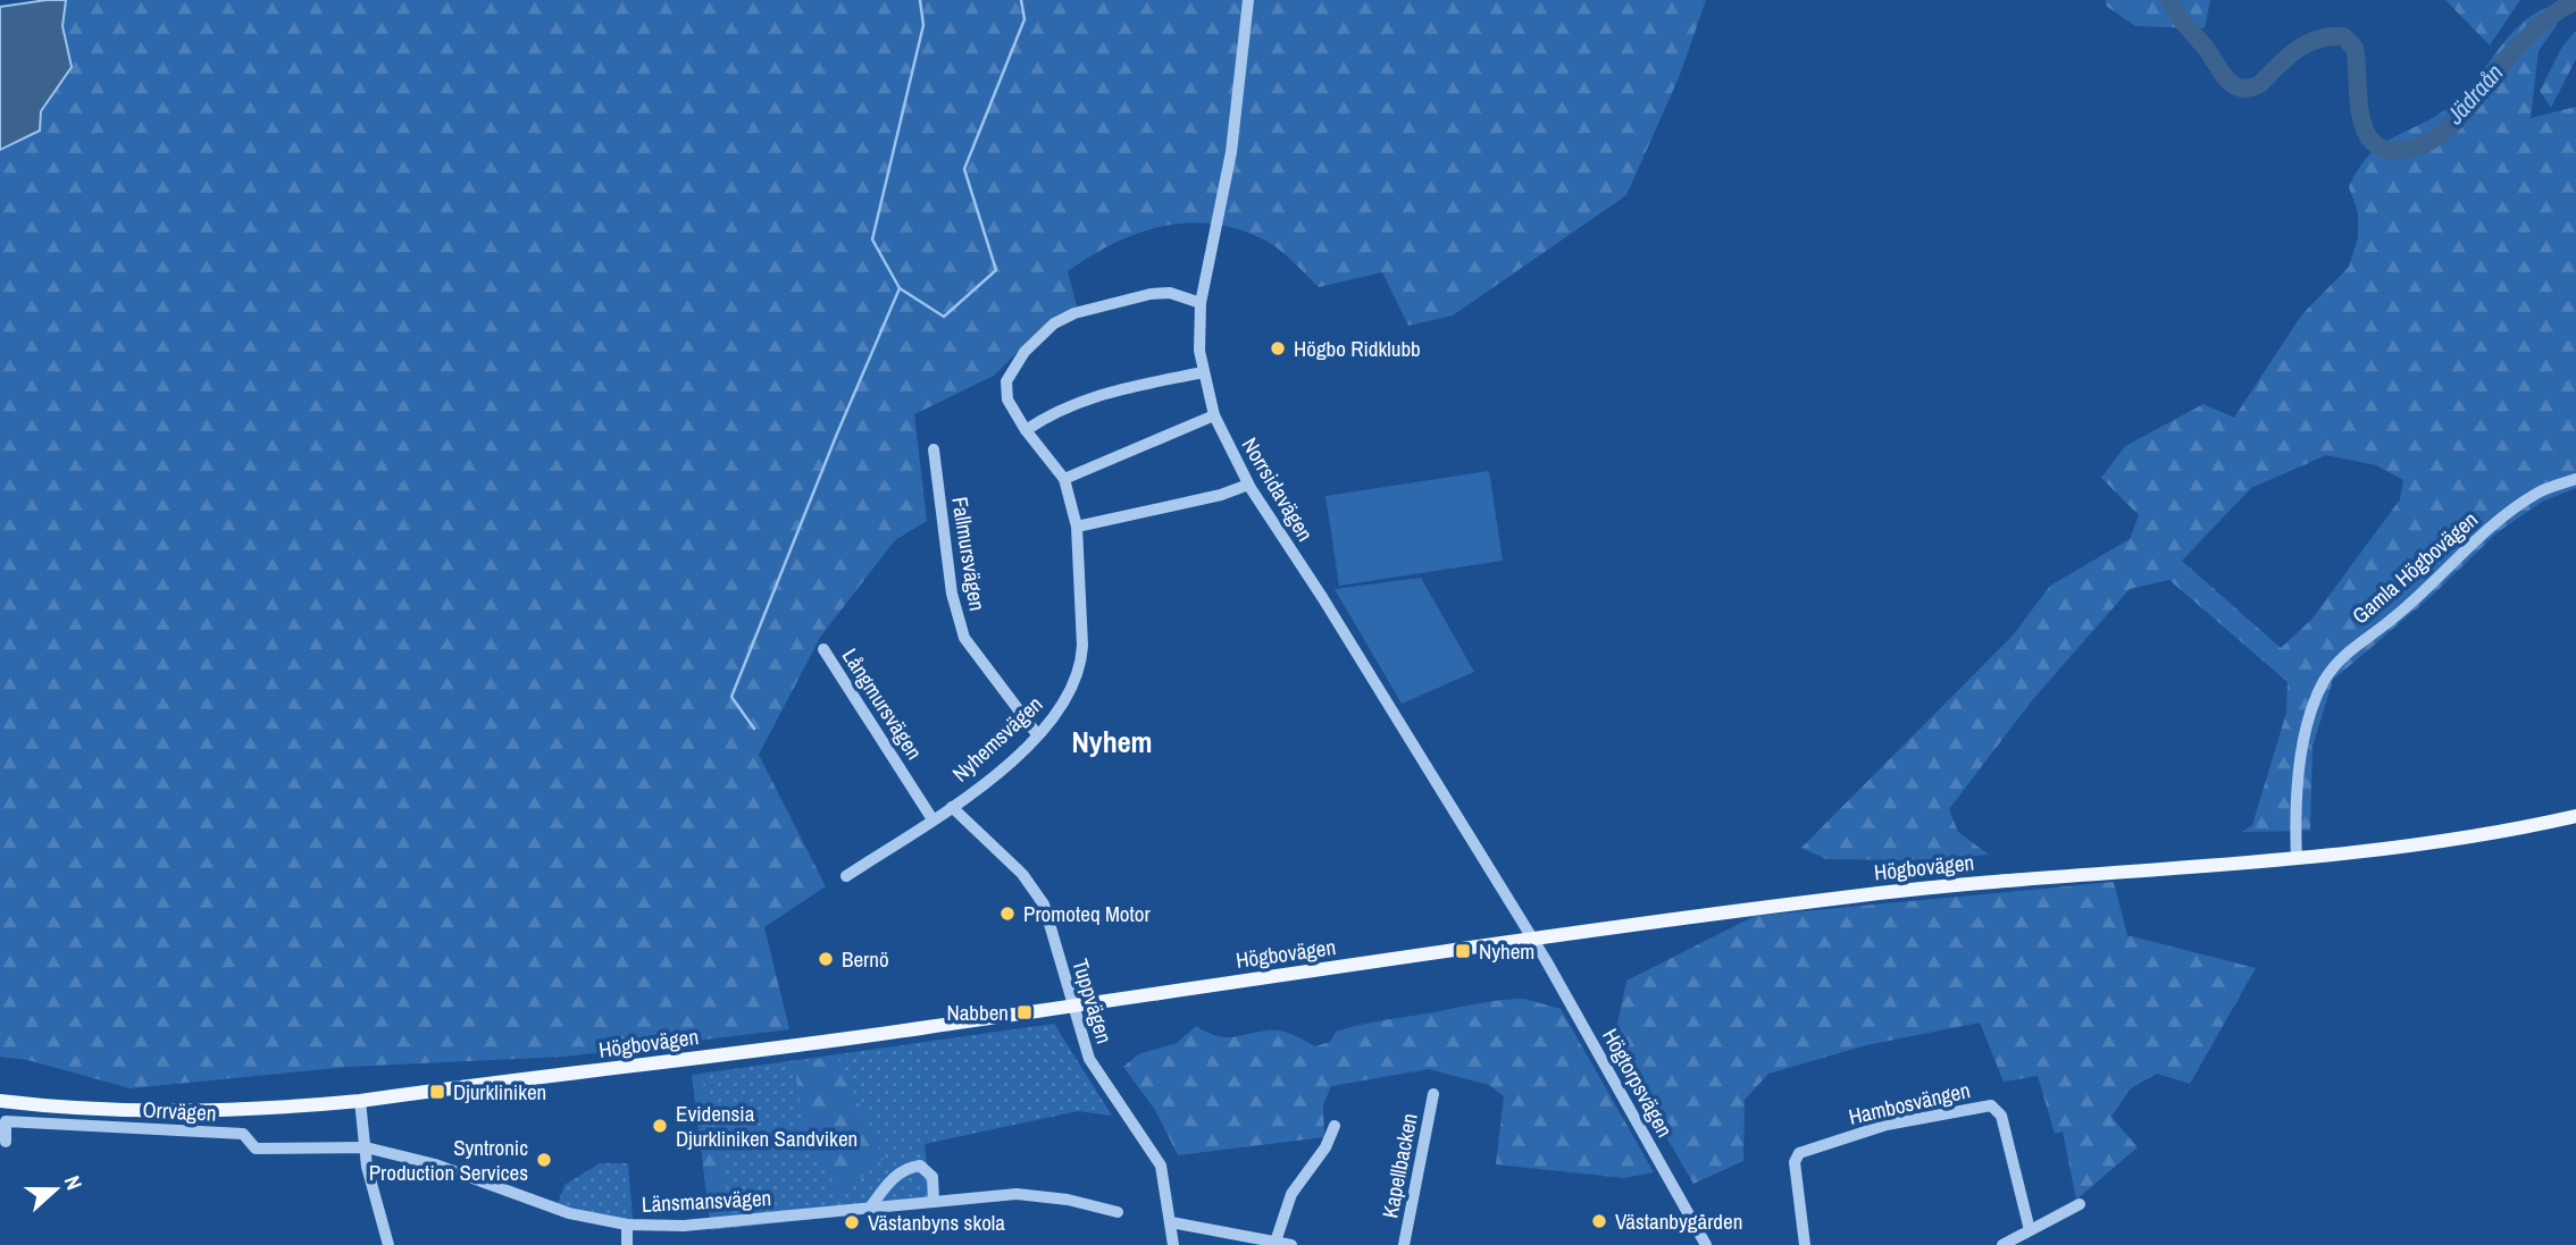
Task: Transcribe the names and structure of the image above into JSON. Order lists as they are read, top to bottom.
{
  "streets": {
    "main road": ["Högbovägen"],
    "street": [
      "Norrsidavägen",
      "Fallmursvägen",
      "Gamla Högbovägen",
      "Långmursvägen",
      "Nyhemsvägen",
      "Tuppvägen",
      "Högtorpsvägen",
      "Hambosvängen",
      "Orrvägen",
      "Kapellbacken",
      "Länsmansvägen"
    ]
  },
  "crossings": [
    ["Norrsidavägen", "Högbovägen"],
    ["Norrsidavägen", "Högtorpsvägen"],
    ["Fallmursvägen", "Nyhemsvägen"],
    ["Gamla Högbovägen", "Högbovägen"],
    ["Långmursvägen", "Nyhemsvägen"],
    ["Nyhemsvägen", "Tuppvägen"],
    ["Högbovägen", "Tuppvägen"],
    ["Högbovägen", "Högtorpsvägen"],
    ["Orrvägen", "Länsmansvägen"]
  ],
  "districts": ["Nyhem"],
  "water": ["Jädraån"],
  "places": {
    "other": [
      "Högbo Ridklubb",
      "Promoteq Motor",
      "Bernö",
      "Evidensia Djurkliniken Sandviken",
      "Syntronic Production Services",
      "Västanbygården",
      "Västanbyns skola"
    ],
    "transit": ["Nyhem", "Nabben", "Djurkliniken"]
  },
  "north": "right"
}
